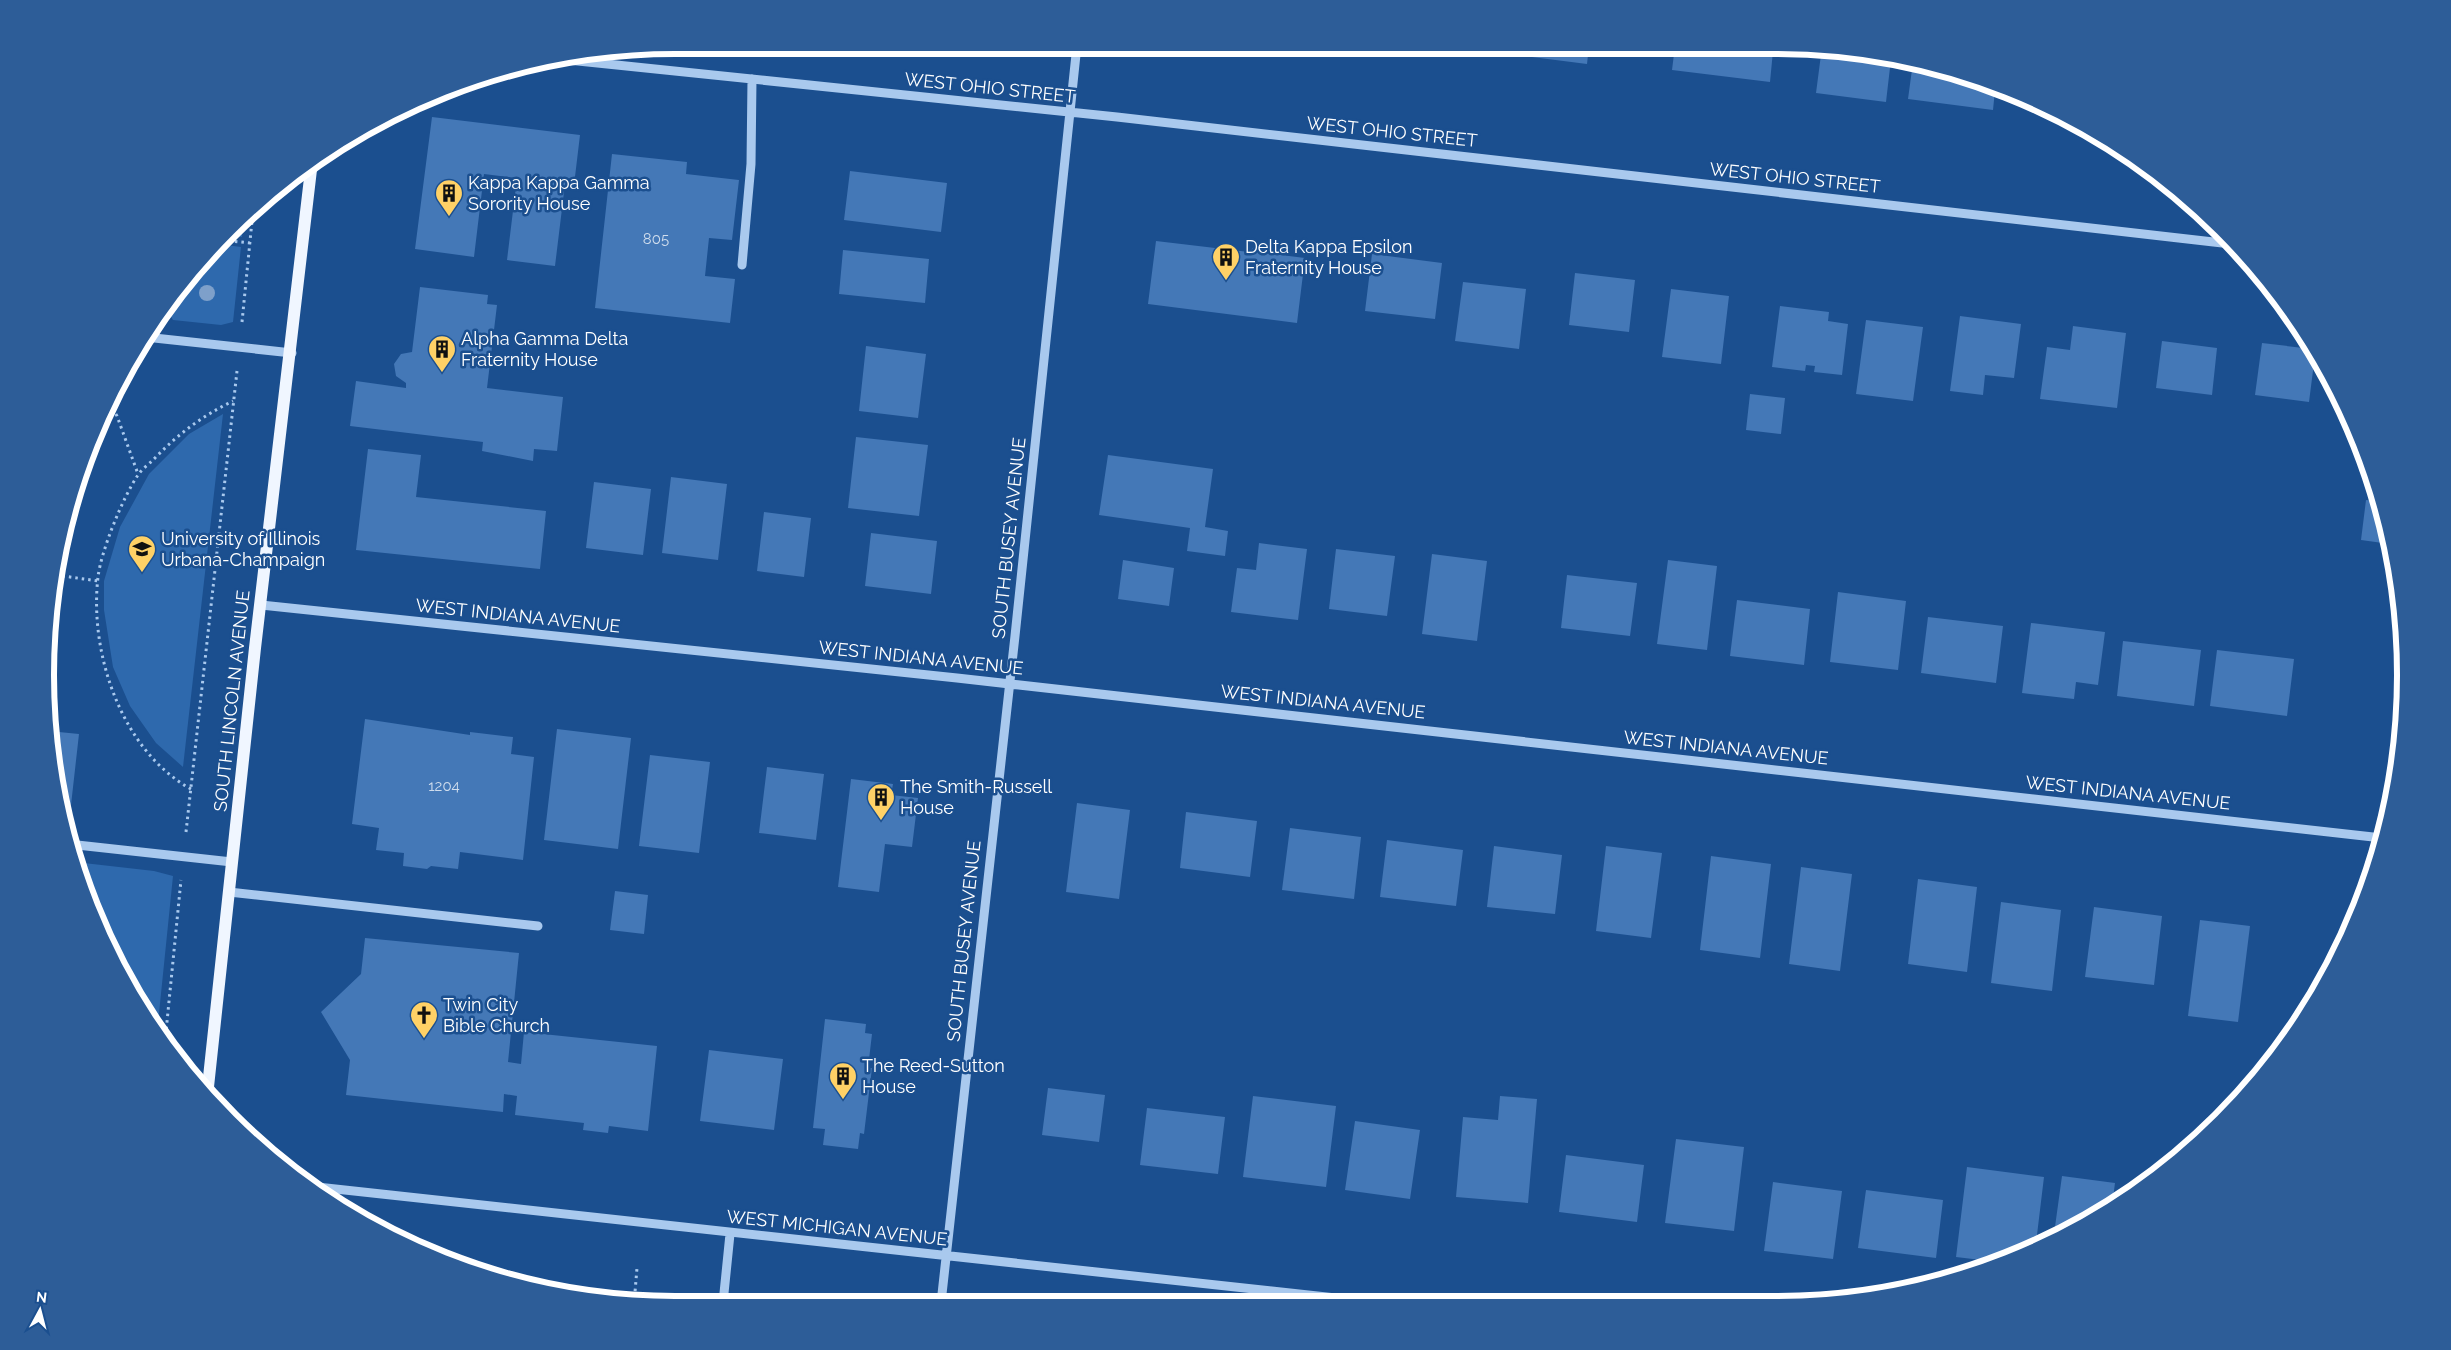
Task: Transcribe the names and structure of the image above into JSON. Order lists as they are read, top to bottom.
{
  "streets": {
    "main road": ["SOUTH LINCOLN AVENUE"],
    "street": [
      "WEST OHIO STREET",
      "SOUTH BUSEY AVENUE",
      "WEST INDIANA AVENUE",
      "WEST MICHIGAN AVENUE"
    ]
  },
  "crossings": [
    ["WEST OHIO STREET", "SOUTH BUSEY AVENUE"],
    ["SOUTH BUSEY AVENUE", "WEST INDIANA AVENUE"],
    ["SOUTH BUSEY AVENUE", "WEST MICHIGAN AVENUE"],
    ["WEST INDIANA AVENUE", "SOUTH LINCOLN AVENUE"]
  ],
  "places": {
    "building": [
      "Kappa Kappa Gamma Sorority House",
      "Delta Kappa Epsilon Fraternity House",
      "Alpha Gamma Delta Fraternity House",
      "The Smith-Russell House",
      "The Reed-Sutton House"
    ],
    "school or university": ["University of Illinois Urbana-Champaign"],
    "church": ["Twin City Bible Church"]
  },
  "house_numbers": ["805", "1204"],
  "north": "top"
}
